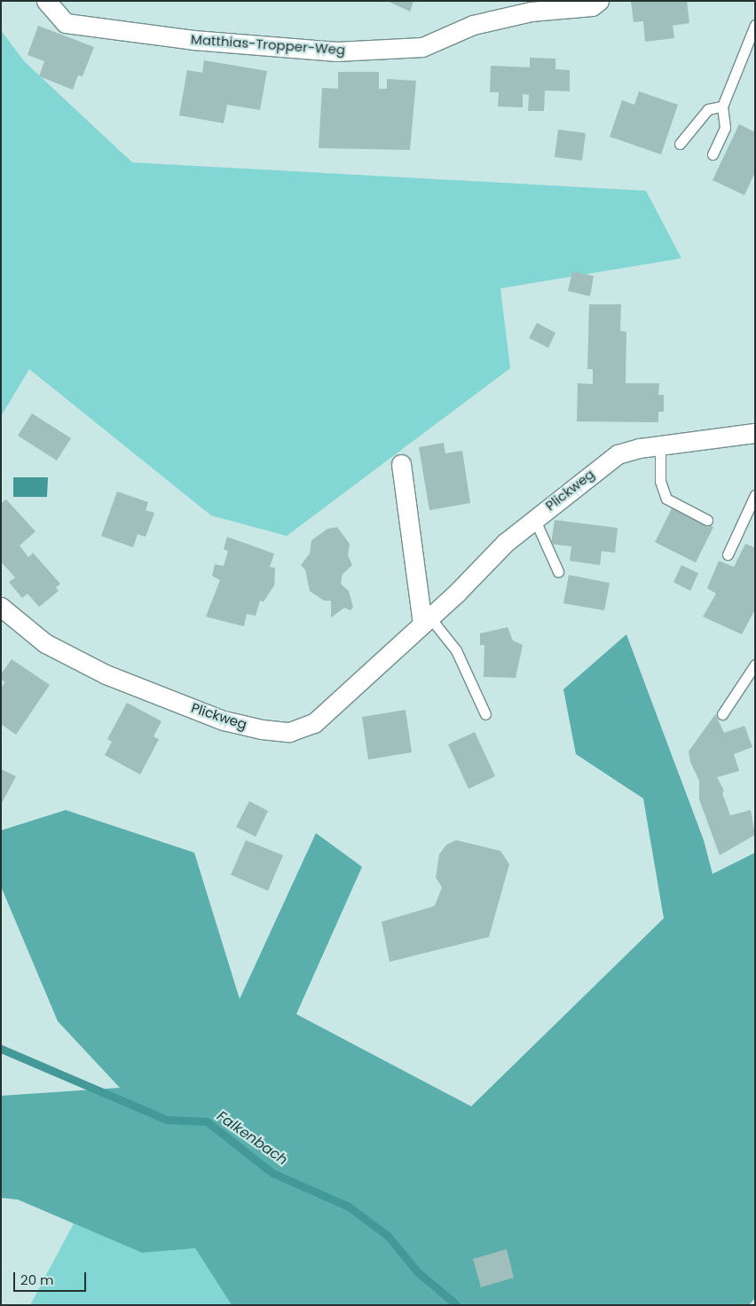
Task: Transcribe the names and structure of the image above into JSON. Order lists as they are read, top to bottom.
{
  "streets": {
    "street": ["Matthias-Tropper-Weg", "Plickweg"]
  },
  "water": ["Falkenbach"],
  "scale_bar": "20 m"
}
